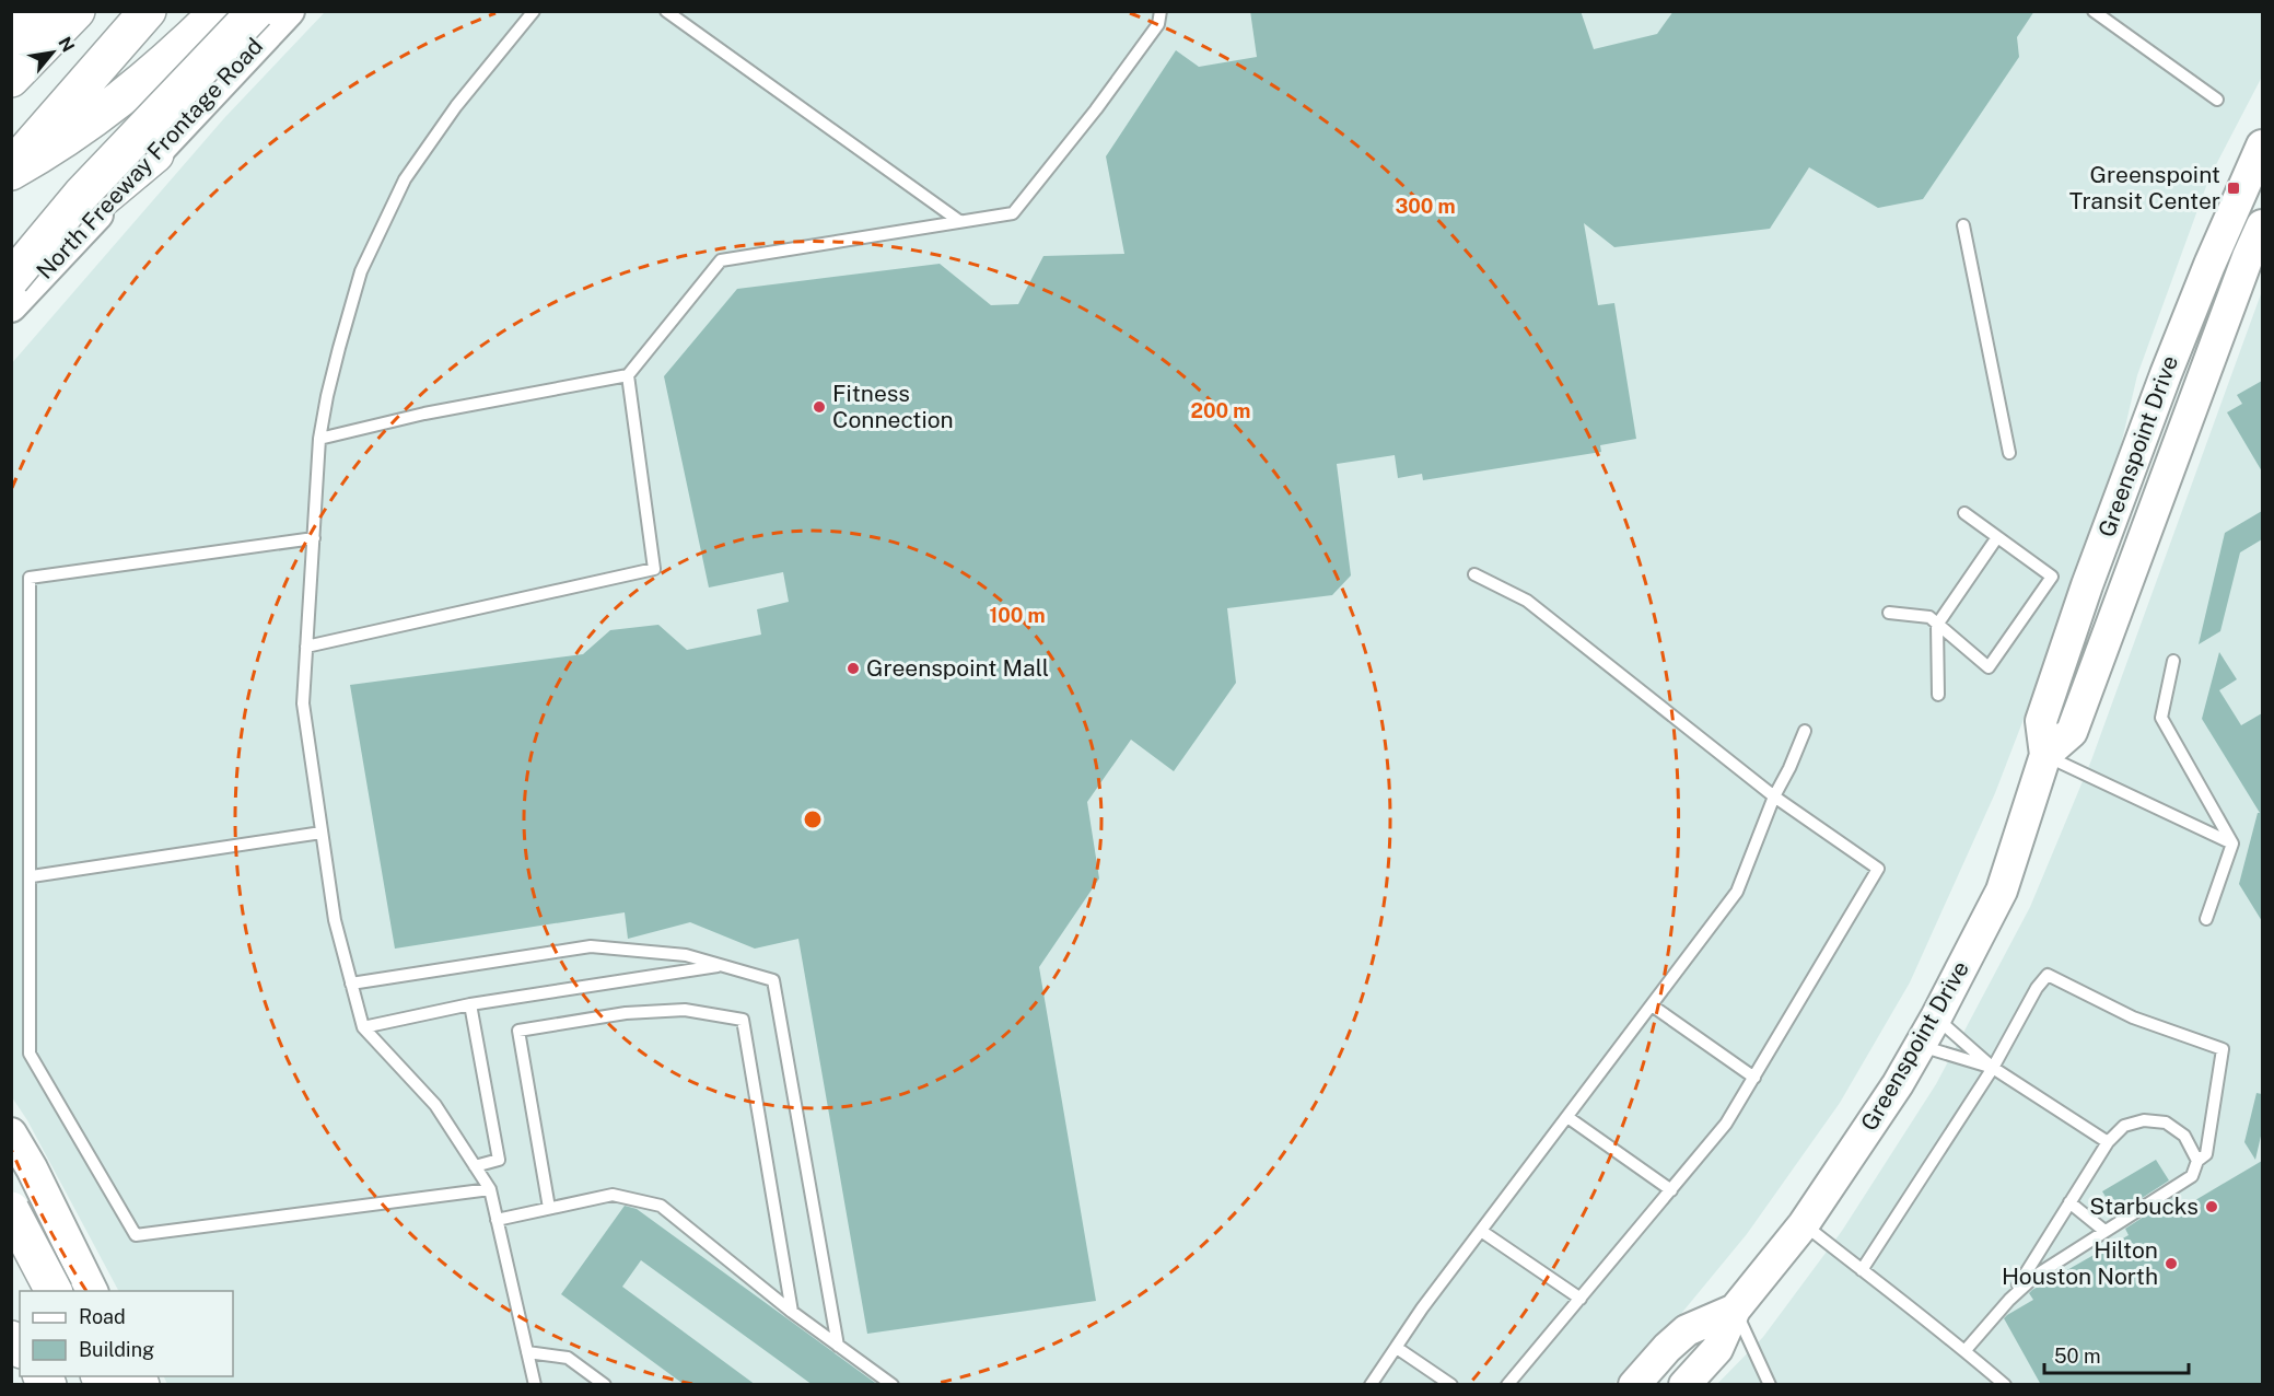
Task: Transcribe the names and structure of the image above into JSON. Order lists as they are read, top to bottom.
{
  "streets": {
    "street": ["North Freeway Frontage Road", "Greenspoint Drive"]
  },
  "places": {
    "transit": ["Greenspoint Transit Center"],
    "other": [
      "Fitness Connection",
      "Greenspoint Mall",
      "Starbucks",
      "Hilton Houston North"
    ]
  },
  "legend": ["Road", "Building"],
  "scale_bar": "50 m",
  "north": "top right",
  "rings": ["300 m", "200 m", "100 m"]
}
